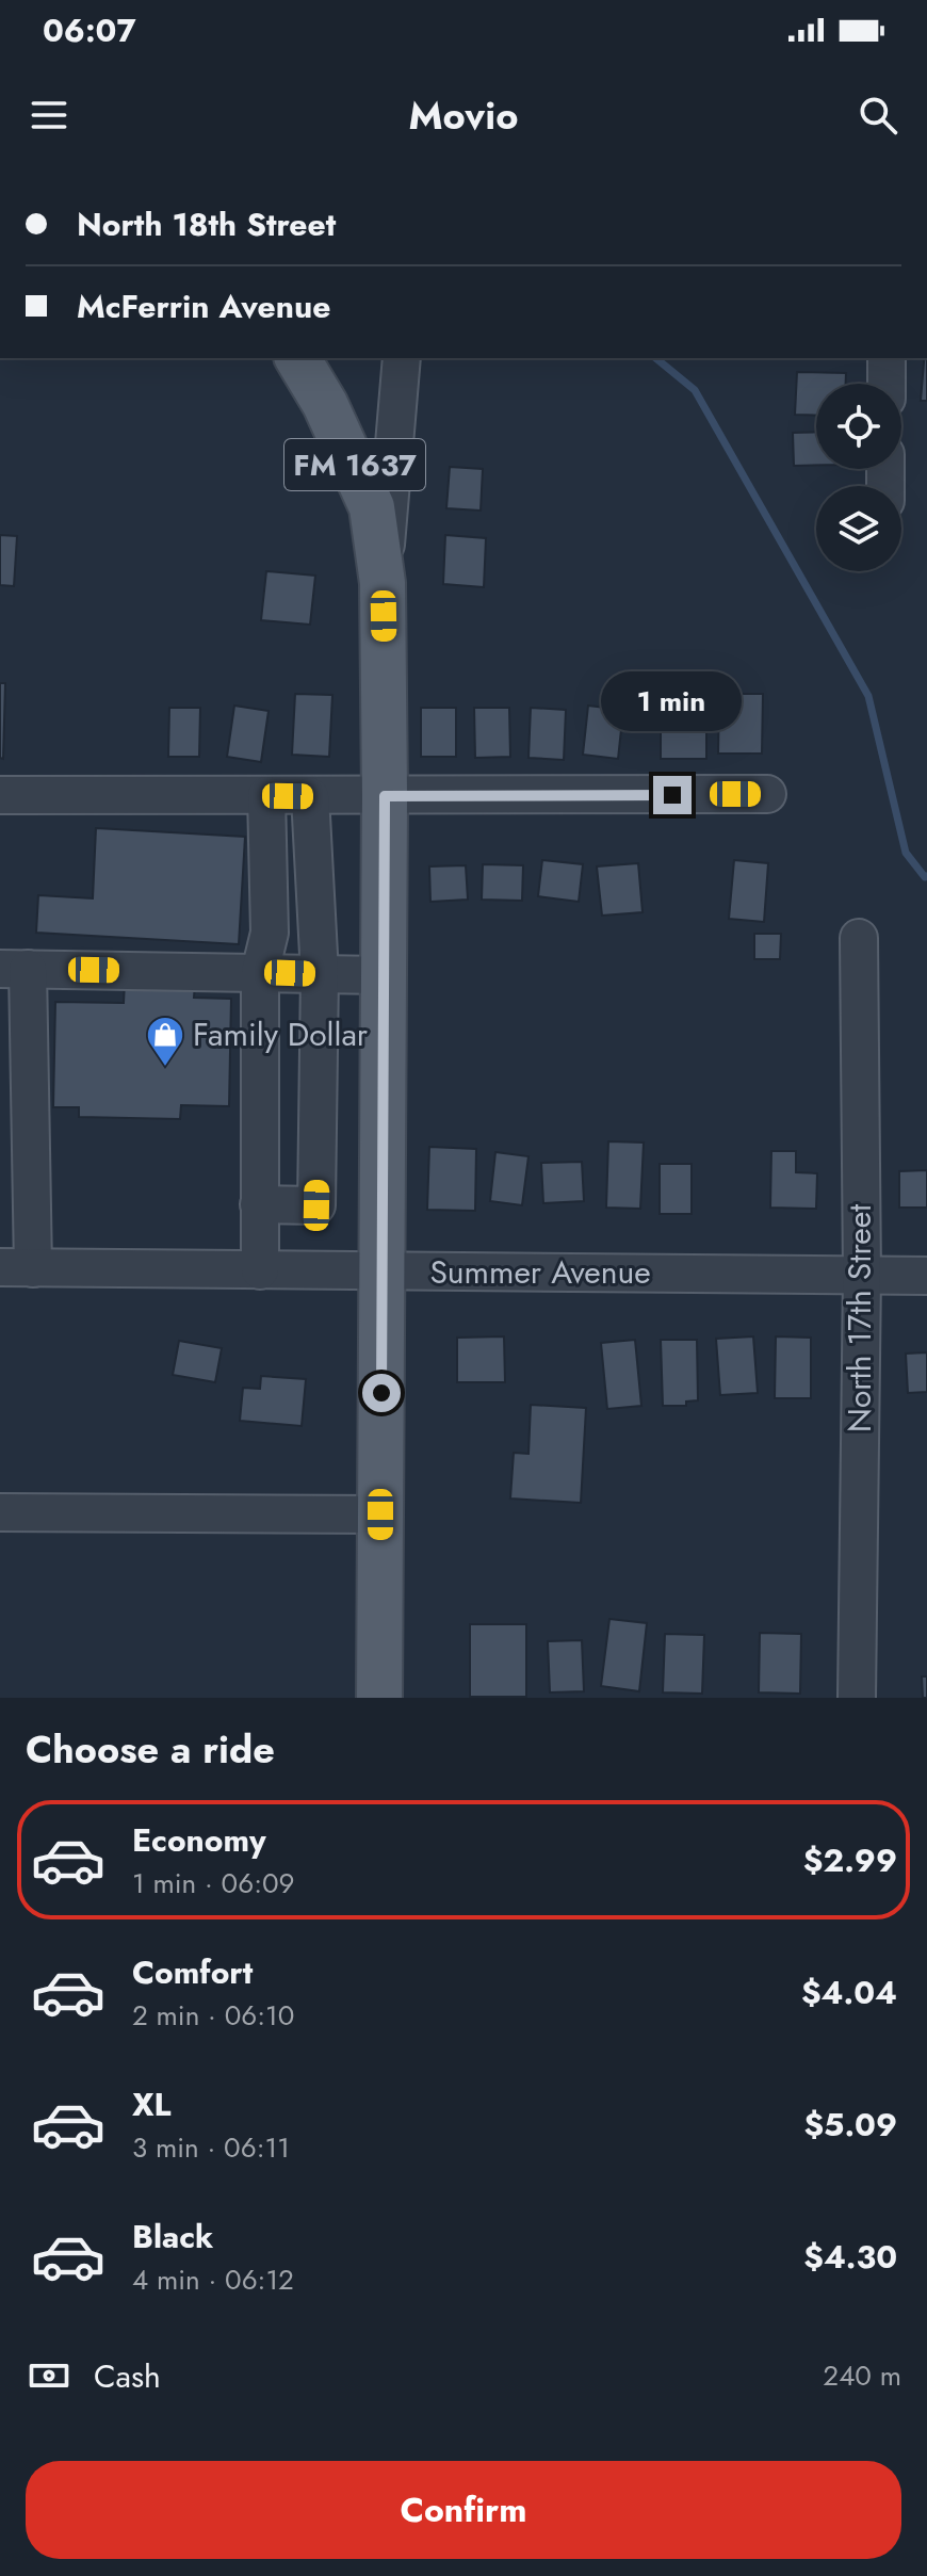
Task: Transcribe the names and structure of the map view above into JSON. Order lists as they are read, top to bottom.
{
  "streets": {
    "main road": ["FM 1637"],
    "street": ["Summer Avenue", "North 17th Street"]
  },
  "crossings": [
    ["FM 1637", "Summer Avenue"],
    ["Summer Avenue", "North 17th Street"]
  ],
  "places": {
    "shop": ["Family Dollar"]
  },
  "page": {
    "status": "06:07",
    "header": "Movio",
    "banner": ["North 18th Street", "McFerrin Avenue"],
    "bubble": "1 min",
    "heading": "Choose a ride",
    "list": [
      {
        "name": "Economy",
        "note": "1 min · 06:09",
        "value": "$2.99"
      },
      {
        "name": "Comfort",
        "note": "2 min · 06:10",
        "value": "$4.04"
      },
      {
        "name": "XL",
        "note": "3 min · 06:11",
        "value": "$5.09"
      },
      {
        "name": "Black",
        "note": "4 min · 06:12",
        "value": "$4.30"
      }
    ],
    "pay": ["Cash", "240 m"],
    "buttons": "Confirm"
  }
}
